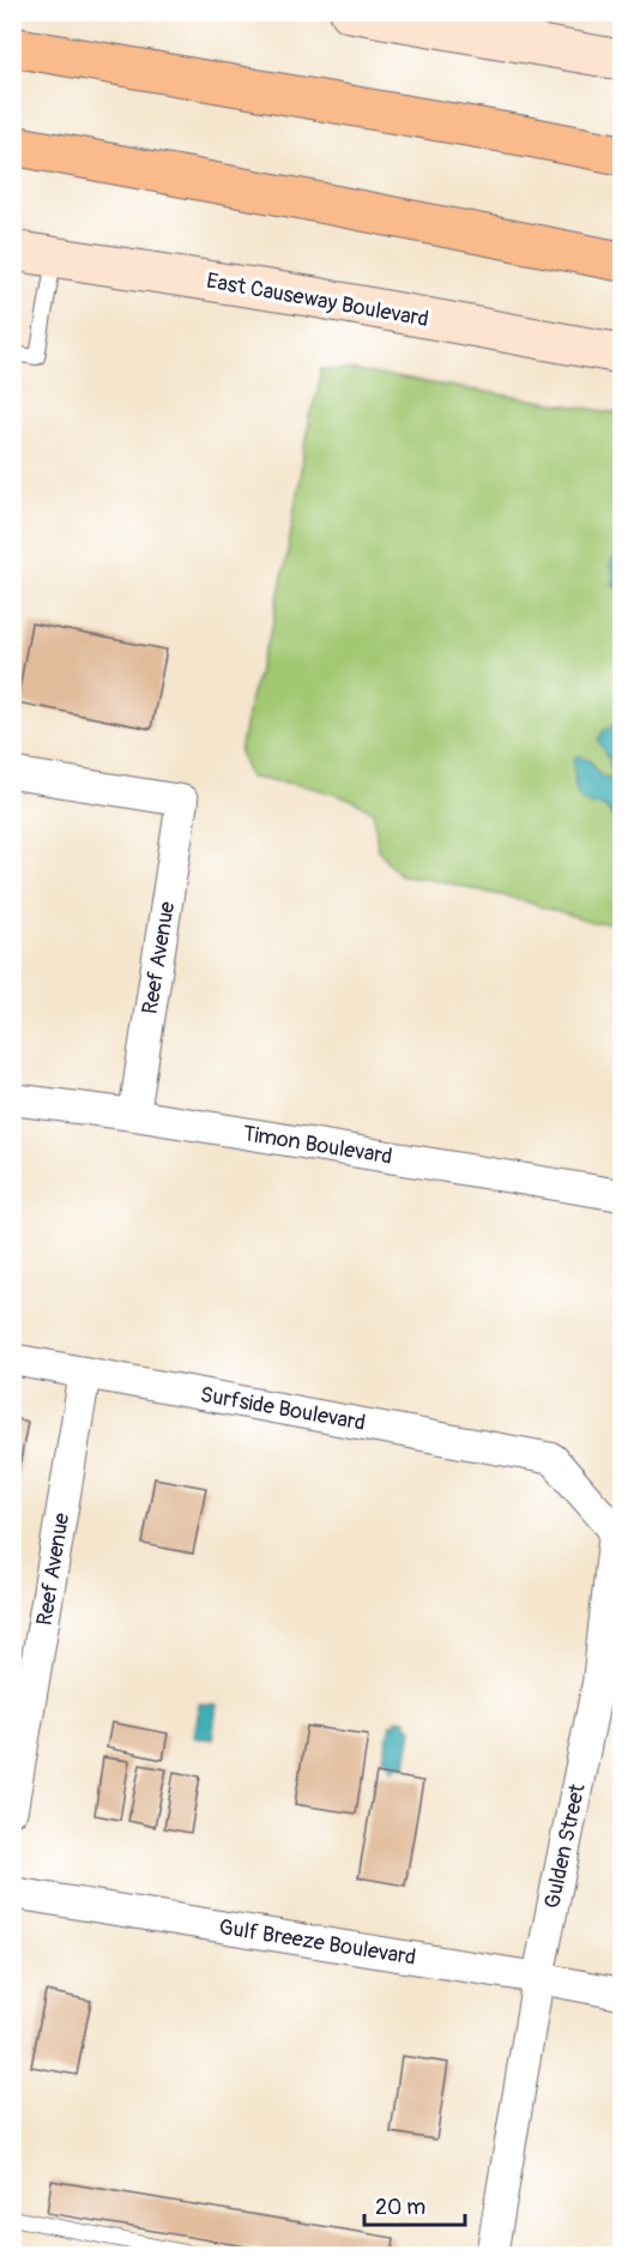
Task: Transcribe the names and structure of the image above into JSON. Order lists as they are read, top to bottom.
{
  "streets": {
    "street": [
      "East Causeway Boulevard",
      "Reef Avenue",
      "Timon Boulevard",
      "Surfside Boulevard",
      "Gulden Street",
      "Gulf Breeze Boulevard"
    ]
  },
  "crossings": [
    ["Reef Avenue", "Timon Boulevard"],
    ["Reef Avenue", "Surfside Boulevard"],
    ["Surfside Boulevard", "Gulden Street"],
    ["Gulden Street", "Gulf Breeze Boulevard"]
  ],
  "scale_bar": "20 m"
}
